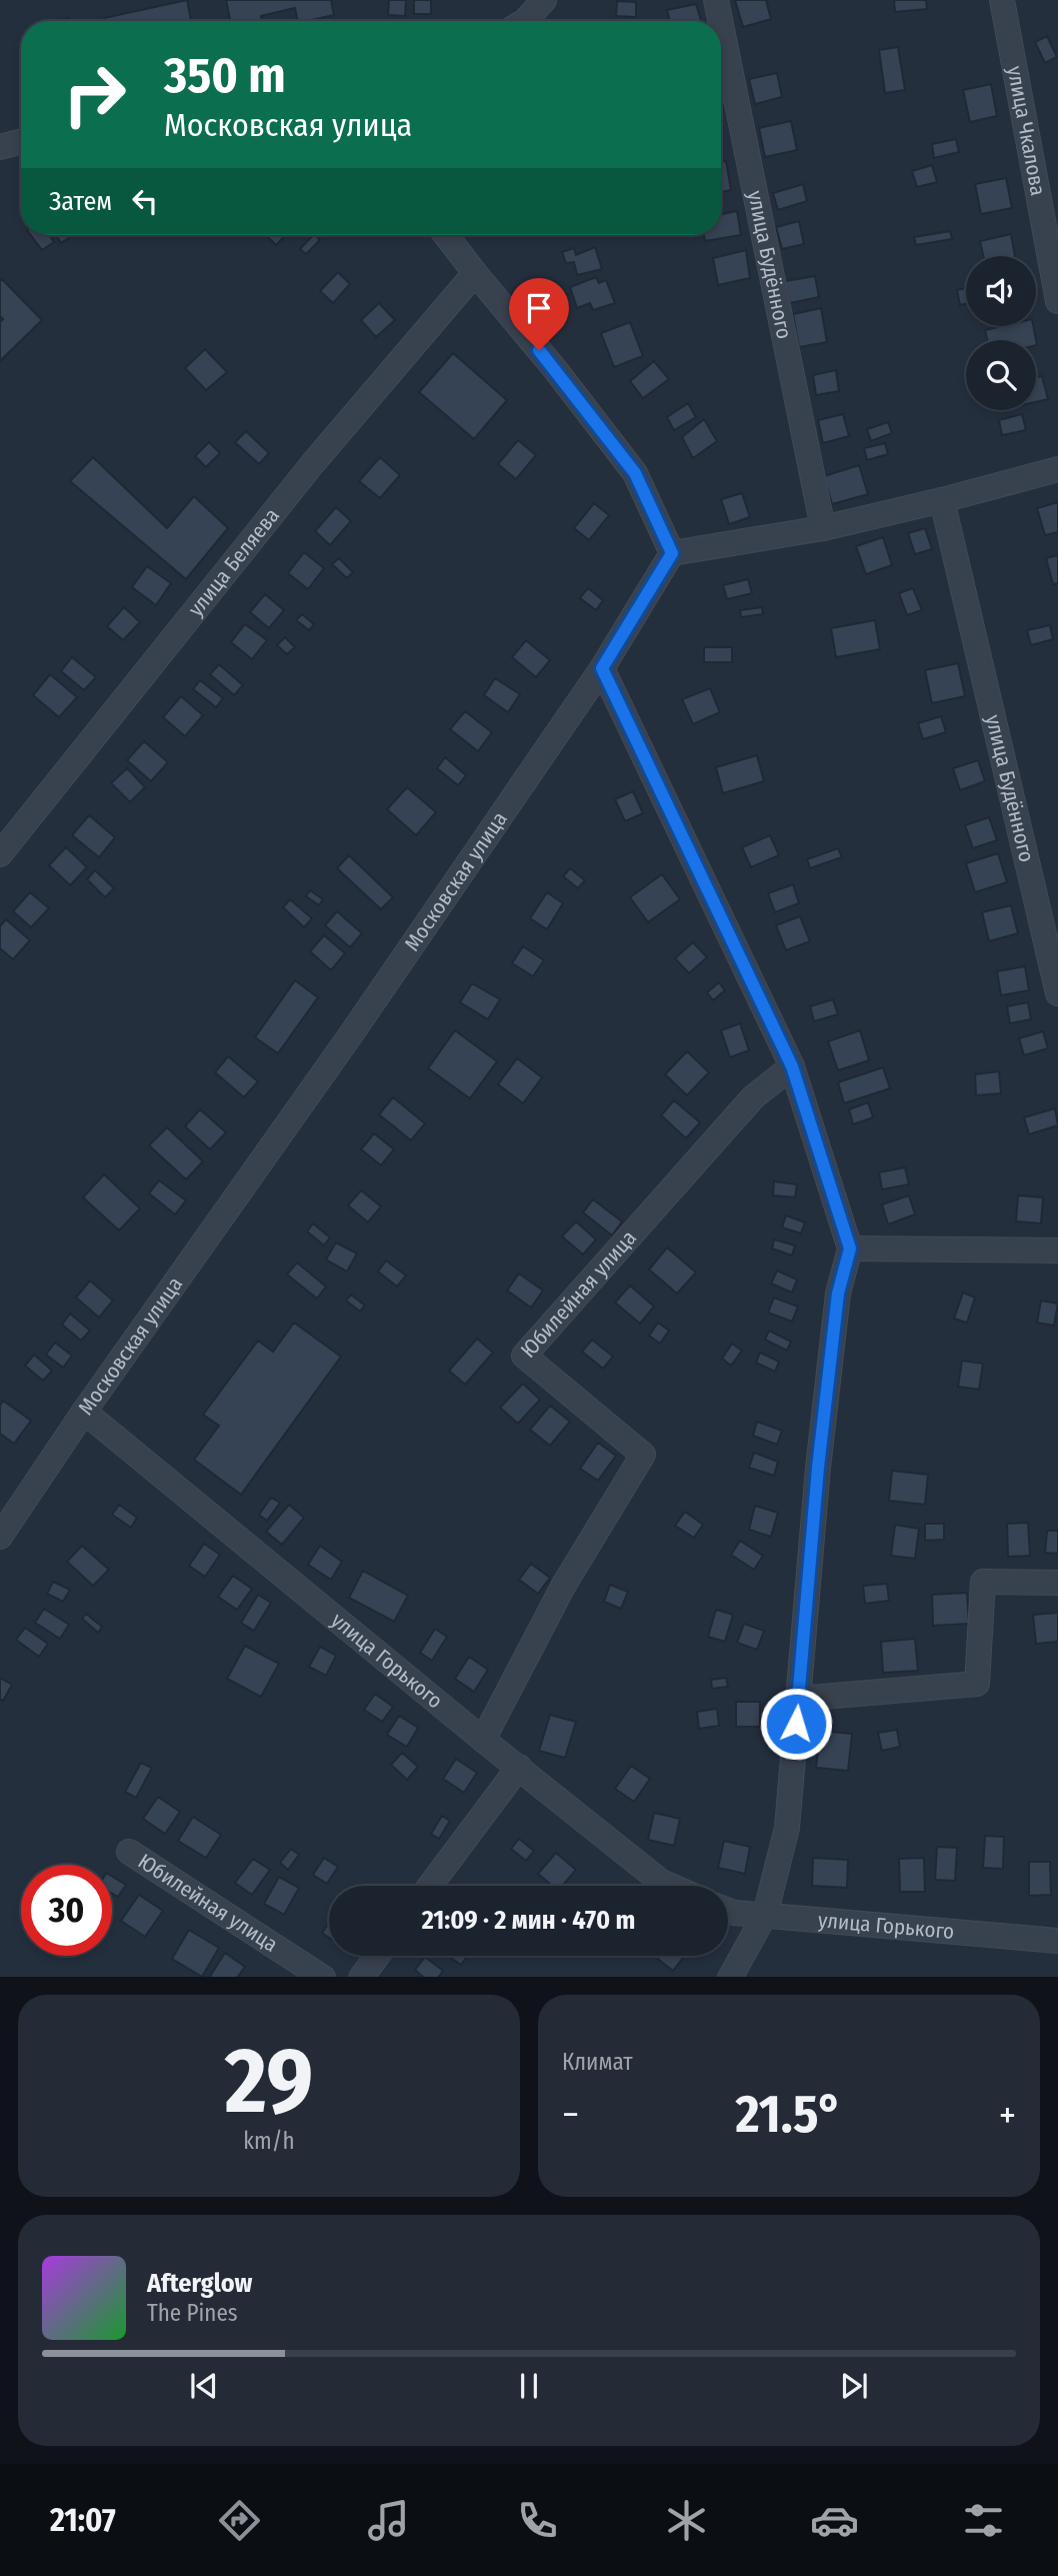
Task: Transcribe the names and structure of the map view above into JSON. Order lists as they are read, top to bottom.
{
  "streets": {
    "street": [
      "улица Чкалова",
      "улица Будённого",
      "улица Беляева",
      "Московская улица",
      "Юбилейная улица",
      "улица Горького"
    ]
  },
  "crossings": [
    ["Московская улица", "улица Горького"],
    ["Юбилейная улица", "улица Горького"]
  ],
  "page": {
    "turn": ["350 m", "Московская улица"],
    "then": "Затем",
    "limit": "30",
    "trip": "21:09 · 2 мин · 470 m",
    "tile": [
      ["29", "km/h"],
      "Климат"
    ],
    "heat": ["−", "21.5°", "+"],
    "song": ["Afterglow", "The Pines"],
    "tabs": "21:07"
  }
}
